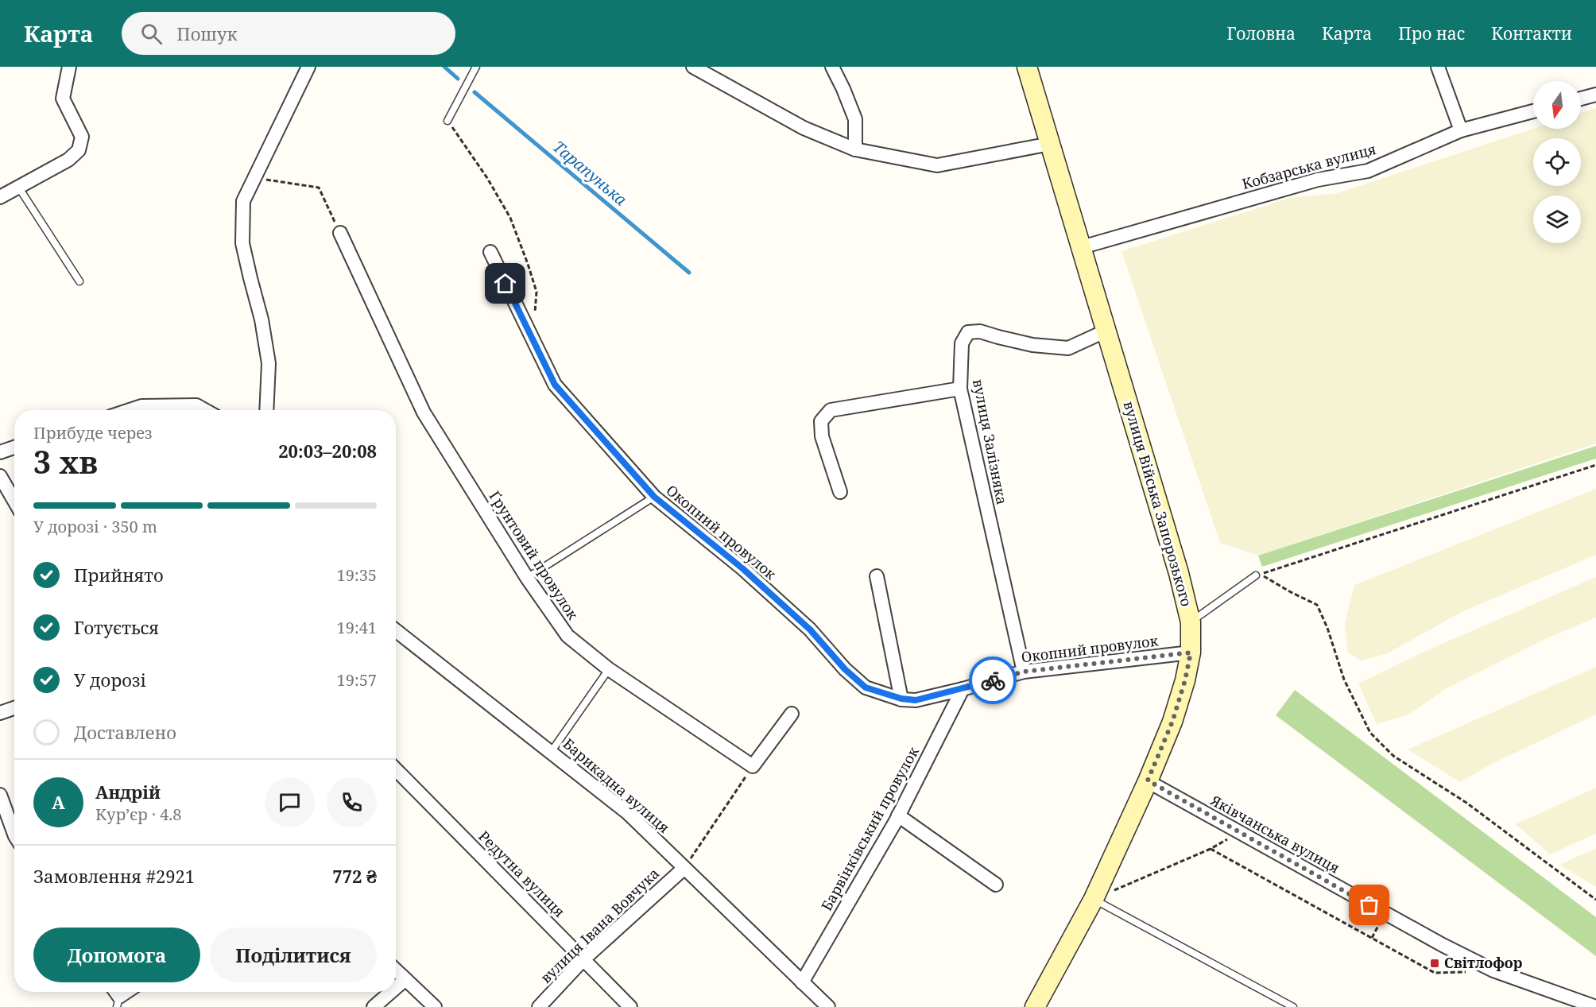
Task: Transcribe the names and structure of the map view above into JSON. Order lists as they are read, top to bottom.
{
  "streets": {
    "street": [
      "Кобзарська вулиця",
      "вулиця Залізняка",
      "вулиця Війська Запорозького",
      "Окопний провулок",
      "Ґрунтовий провулок",
      "Барикадна вулиця",
      "Барвінківський провулок",
      "Яківчанська вулиця",
      "Редутна вулиця",
      "вулиця Івана Вовчука"
    ]
  },
  "crossings": [
    ["Кобзарська вулиця", "вулиця Війська Запорозького"],
    ["вулиця Залізняка", "вулиця Війська Запорозького"],
    ["вулиця Залізняка", "Окопний провулок"],
    ["вулиця Війська Запорозького", "Окопний провулок"],
    ["вулиця Війська Запорозького", "Яківчанська вулиця"],
    ["Окопний провулок", "Барвінківський провулок"],
    ["Барикадна вулиця", "Барвінківський провулок"],
    ["Барикадна вулиця", "вулиця Івана Вовчука"],
    ["Редутна вулиця", "вулиця Івана Вовчука"]
  ],
  "water": ["Тарапунька"],
  "places": {
    "transit": ["Світлофор"]
  },
  "north": "bottom",
  "page": {
    "header": "Карта",
    "search": "Пошук",
    "nav": [
      "Головна",
      "Карта",
      "Про нас",
      "Контакти"
    ],
    "heading": ["3 хв", "Прибуде через", "20:03–20:08"],
    "panel": [
      "Андрій",
      "Кур’єр · 4.8",
      "Замовлення #2921",
      "772 ₴"
    ],
    "bar": "У дорозі · 350 m",
    "list": [
      ["Прийнято", "19:35"],
      ["Готується", "19:41"],
      ["У дорозі", "19:57"],
      "Доставлено"
    ],
    "round": "А",
    "buttons": ["Допомога", "Поділитися"]
  }
}
